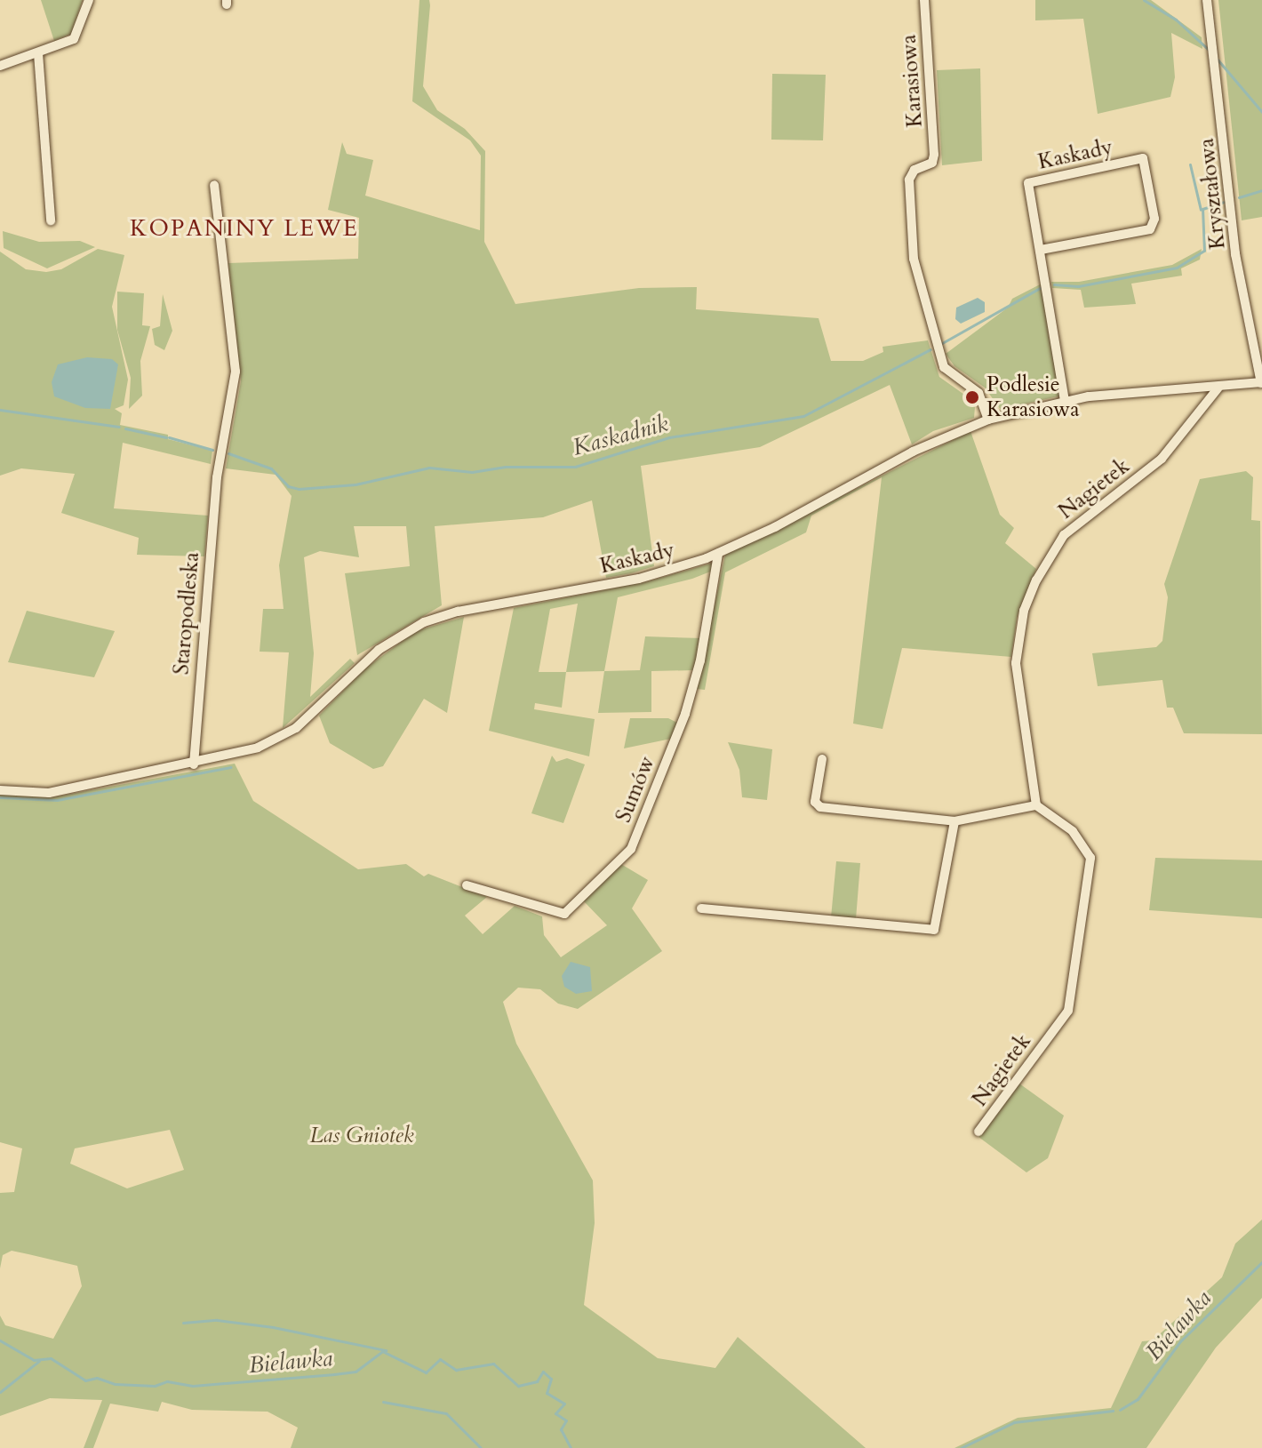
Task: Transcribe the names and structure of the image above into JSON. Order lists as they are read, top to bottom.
{
  "streets": {
    "street": [
      "Karasiowa",
      "Kaskady",
      "Kryształowa",
      "Nagietek",
      "Staropodleska",
      "Sumów"
    ]
  },
  "crossings": [
    ["Karasiowa", "Kaskady"],
    ["Kaskady", "Kryształowa"],
    ["Kaskady", "Nagietek"],
    ["Kaskady", "Staropodleska"],
    ["Kaskady", "Sumów"]
  ],
  "districts": ["KOPANINY LEWE"],
  "water": ["Kaskadnik", "Bielawka"],
  "parks": ["Las Gniotek"],
  "places": ["Podlesie Karasiowa"]
}
